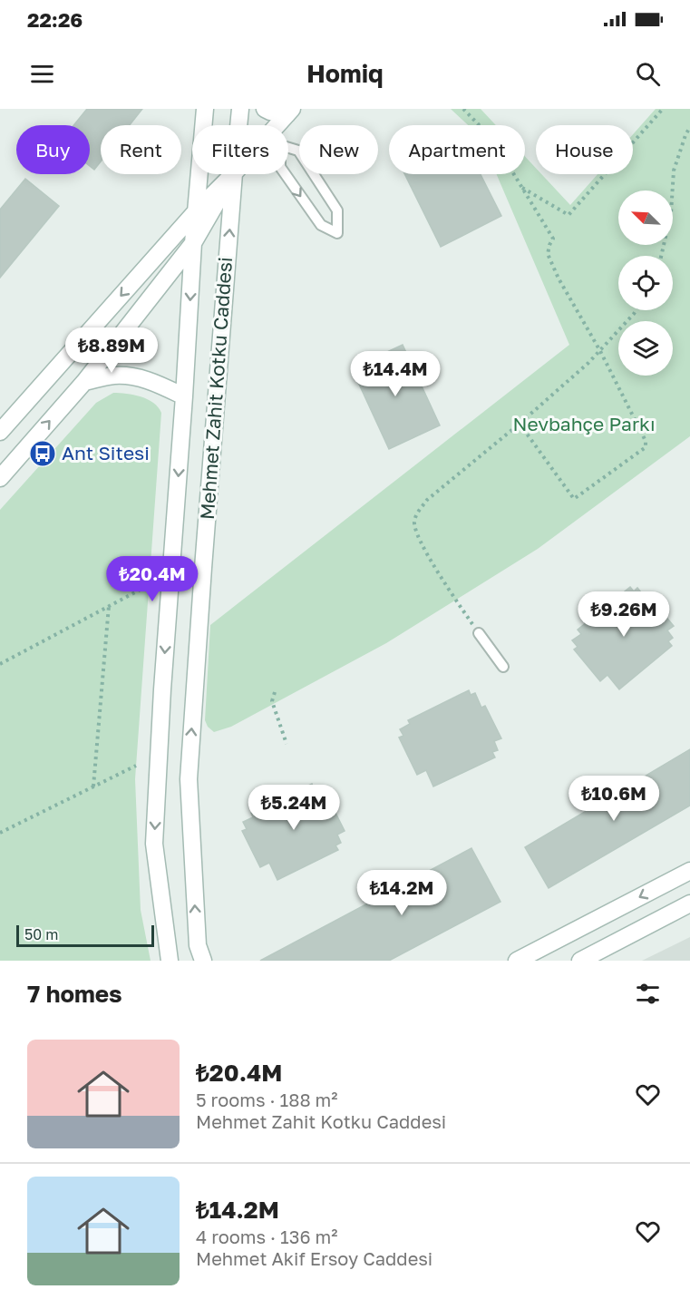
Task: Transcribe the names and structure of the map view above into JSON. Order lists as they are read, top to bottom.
{
  "streets": {
    "main road": ["Mehmet Zahit Kotku Caddesi"]
  },
  "parks": ["Nevbahçe Parkı"],
  "places": {
    "bus stop": ["Ant Sitesi"]
  },
  "scale_bar": "50 m",
  "north": "top left",
  "page": {
    "status": "22:26",
    "header": "Homiq",
    "chip": [
      "Buy",
      "Rent",
      "Filters",
      "New",
      "Apartment",
      "House"
    ],
    "price": [
      "₺8.89M",
      "₺14.4M",
      "₺20.4M",
      "₺9.26M",
      "₺10.6M",
      "₺5.24M",
      "₺14.2M"
    ],
    "scale": "50 m",
    "heading": "7 homes",
    "list": [
      {
        "name": "₺20.4M",
        "note": "5 rooms · 188 m² · Mehmet Zahit Kotku Caddesi"
      },
      {
        "name": "₺14.2M",
        "note": "4 rooms · 136 m² · Mehmet Akif Ersoy Caddesi"
      }
    ]
  }
}
